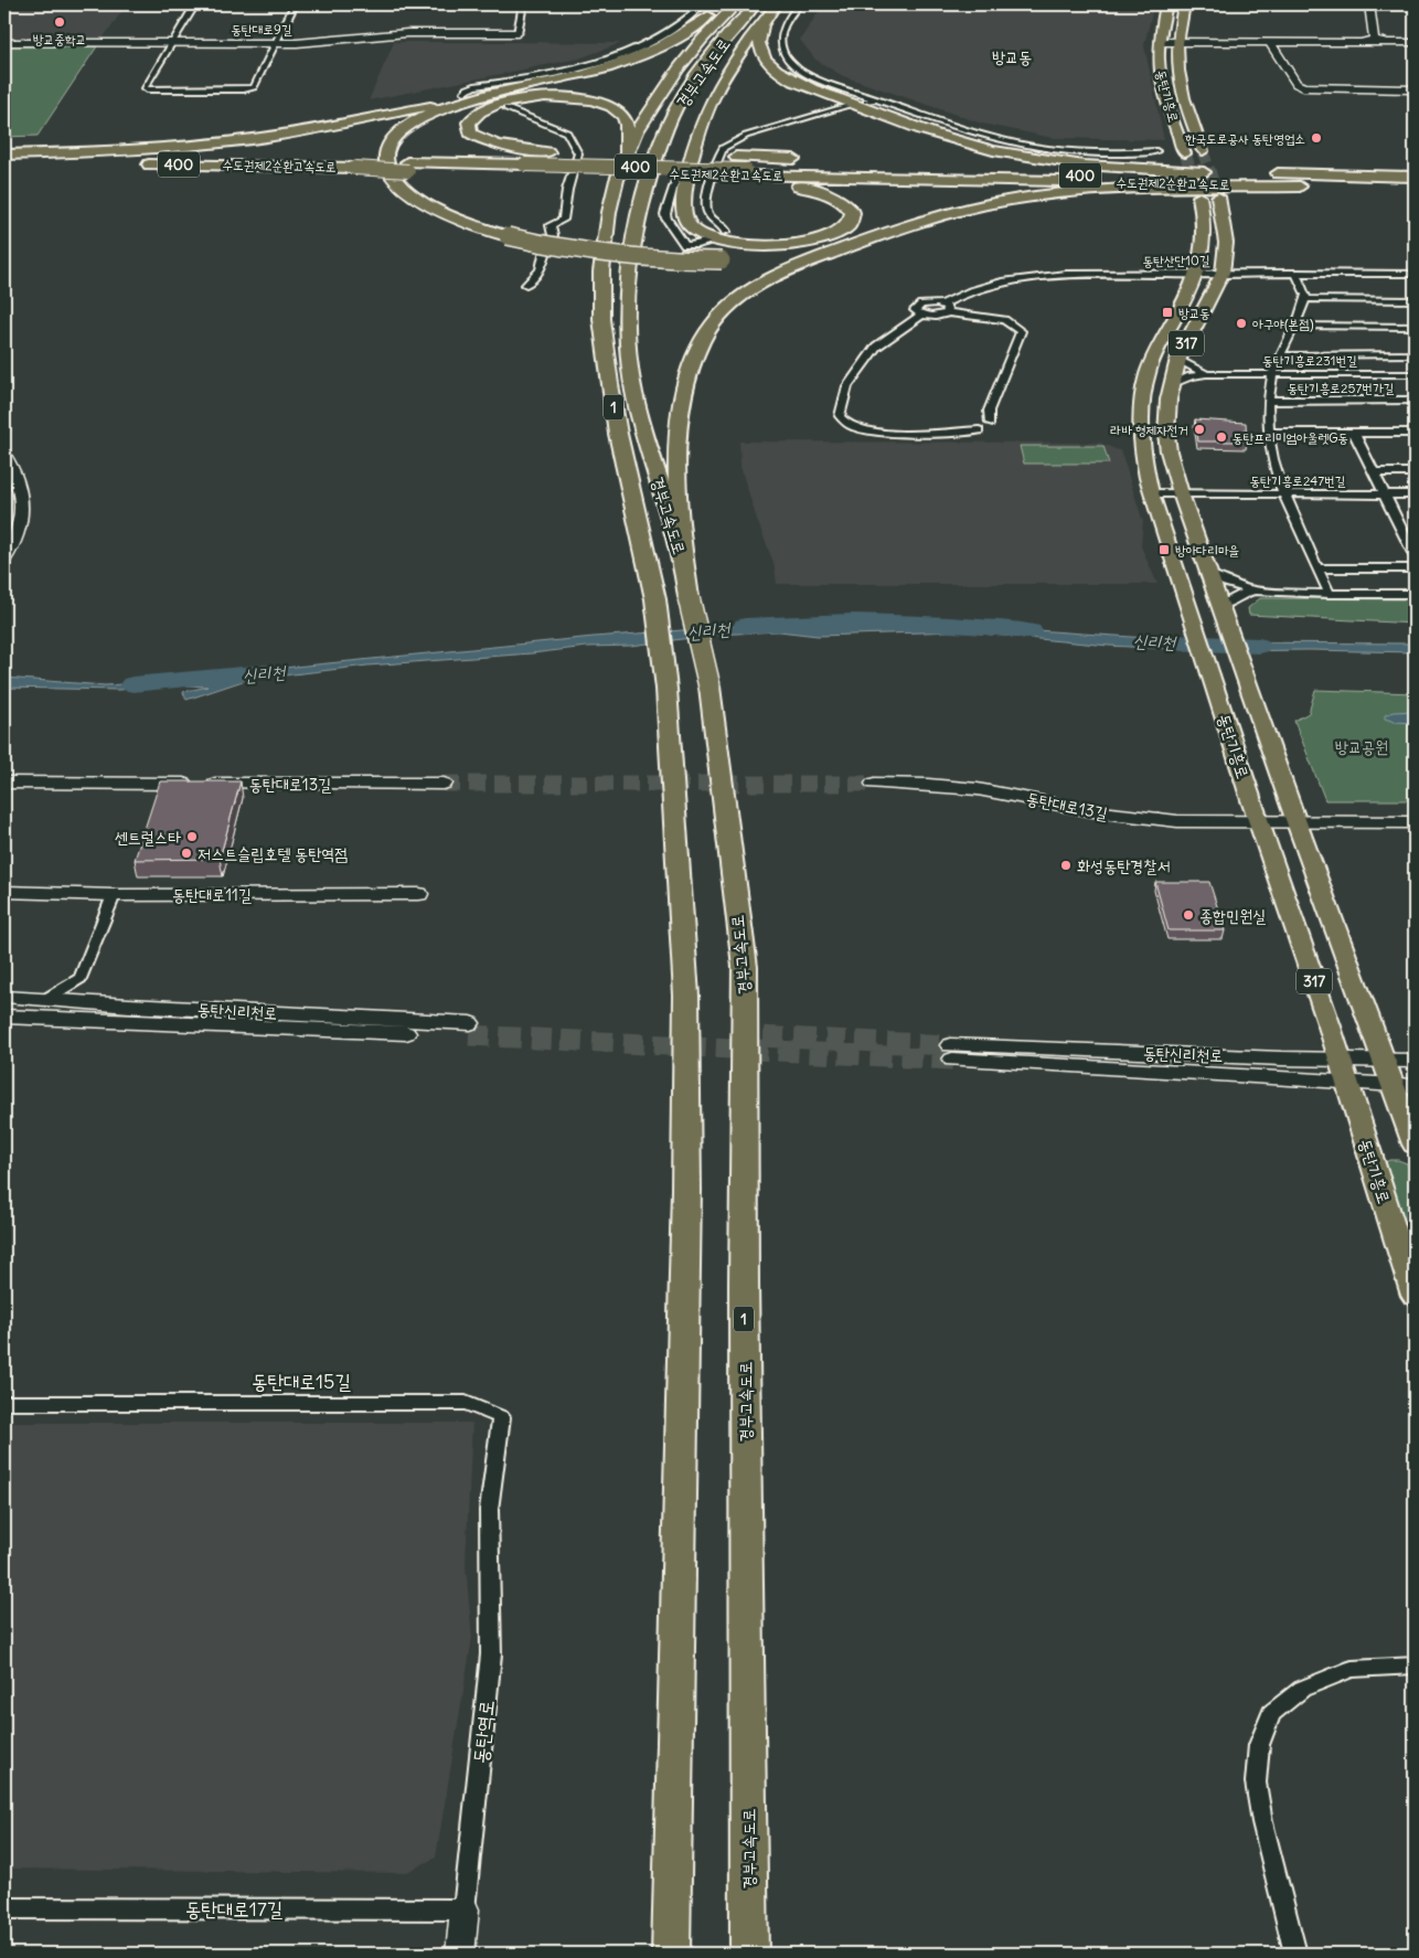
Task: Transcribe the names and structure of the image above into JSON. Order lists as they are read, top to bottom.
{
  "streets": {
    "highway": [
      "경부고속도로",
      "400",
      "수도권제2순환고속도로",
      "1"
    ],
    "main road": ["동탄기흥로", "317"],
    "street": [
      "동탄대로9길",
      "동탄산단10길",
      "동탄기흥로231번길",
      "동탄기흥로257번가길",
      "동탄기흥로247번길",
      "동탄대로13길",
      "동탄대로11길",
      "동탄신리천로",
      "동탄대로15길",
      "동탄역로",
      "동탄대로17길"
    ]
  },
  "crossings": [
    ["동탄기흥로", "동탄산단10길"],
    ["동탄기흥로", "동탄기흥로247번길"],
    ["동탄기흥로", "동탄대로13길"],
    ["동탄기흥로", "동탄신리천로"],
    ["동탄기흥로231번길", "동탄기흥로257번가길"],
    ["동탄기흥로257번가길", "동탄기흥로247번길"],
    ["동탄대로15길", "동탄역로"],
    ["동탄역로", "동탄대로17길"]
  ],
  "districts": ["방교동"],
  "water": ["신리천"],
  "parks": ["방교공원"],
  "places": {
    "other": [
      "방교중학교",
      "한국도로공사 동탄영업소",
      "아구야(본점)",
      "라바 형제자전거",
      "동탄프리미엄아울렛G동",
      "센트럴스타",
      "저스트슬립호텔 동탄역점",
      "화성동탄경찰서",
      "종합민원실"
    ],
    "transit": ["방교동", "방아다리마을"]
  }
}
